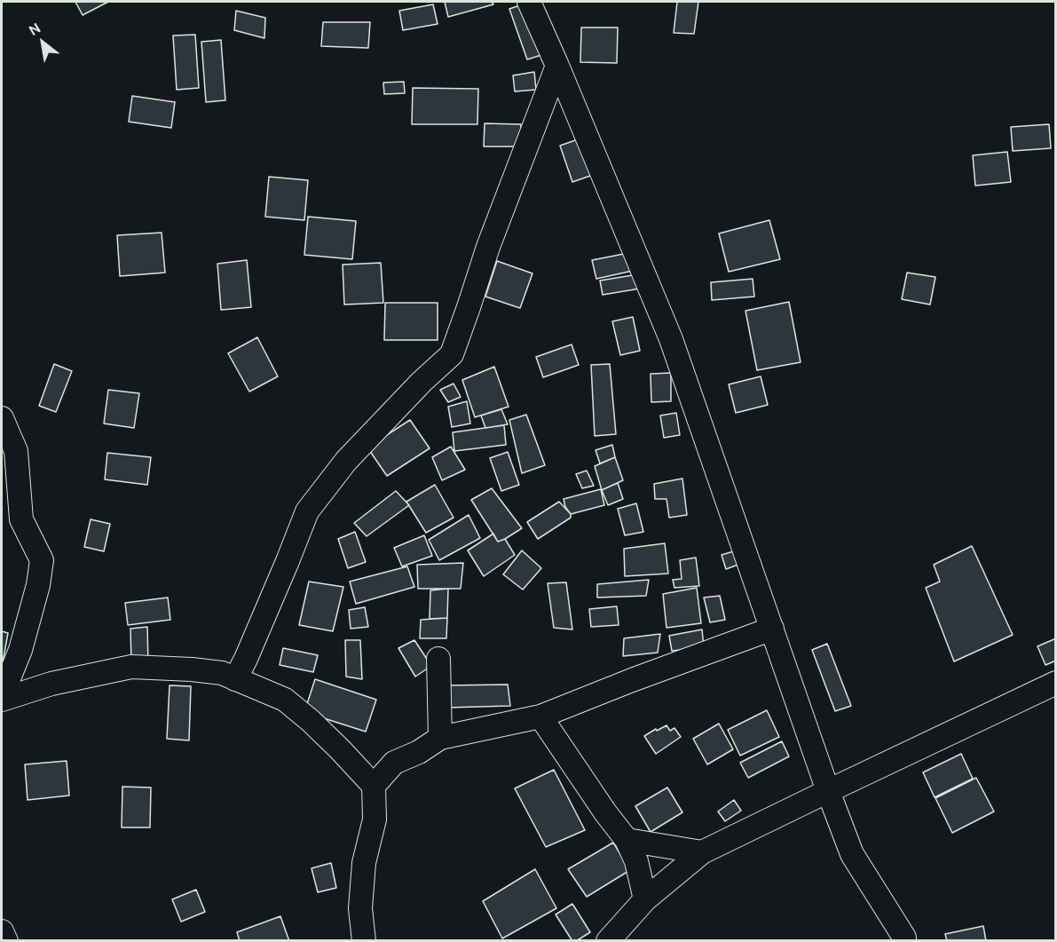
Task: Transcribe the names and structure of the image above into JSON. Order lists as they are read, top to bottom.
{
  "north": "top left"
}
